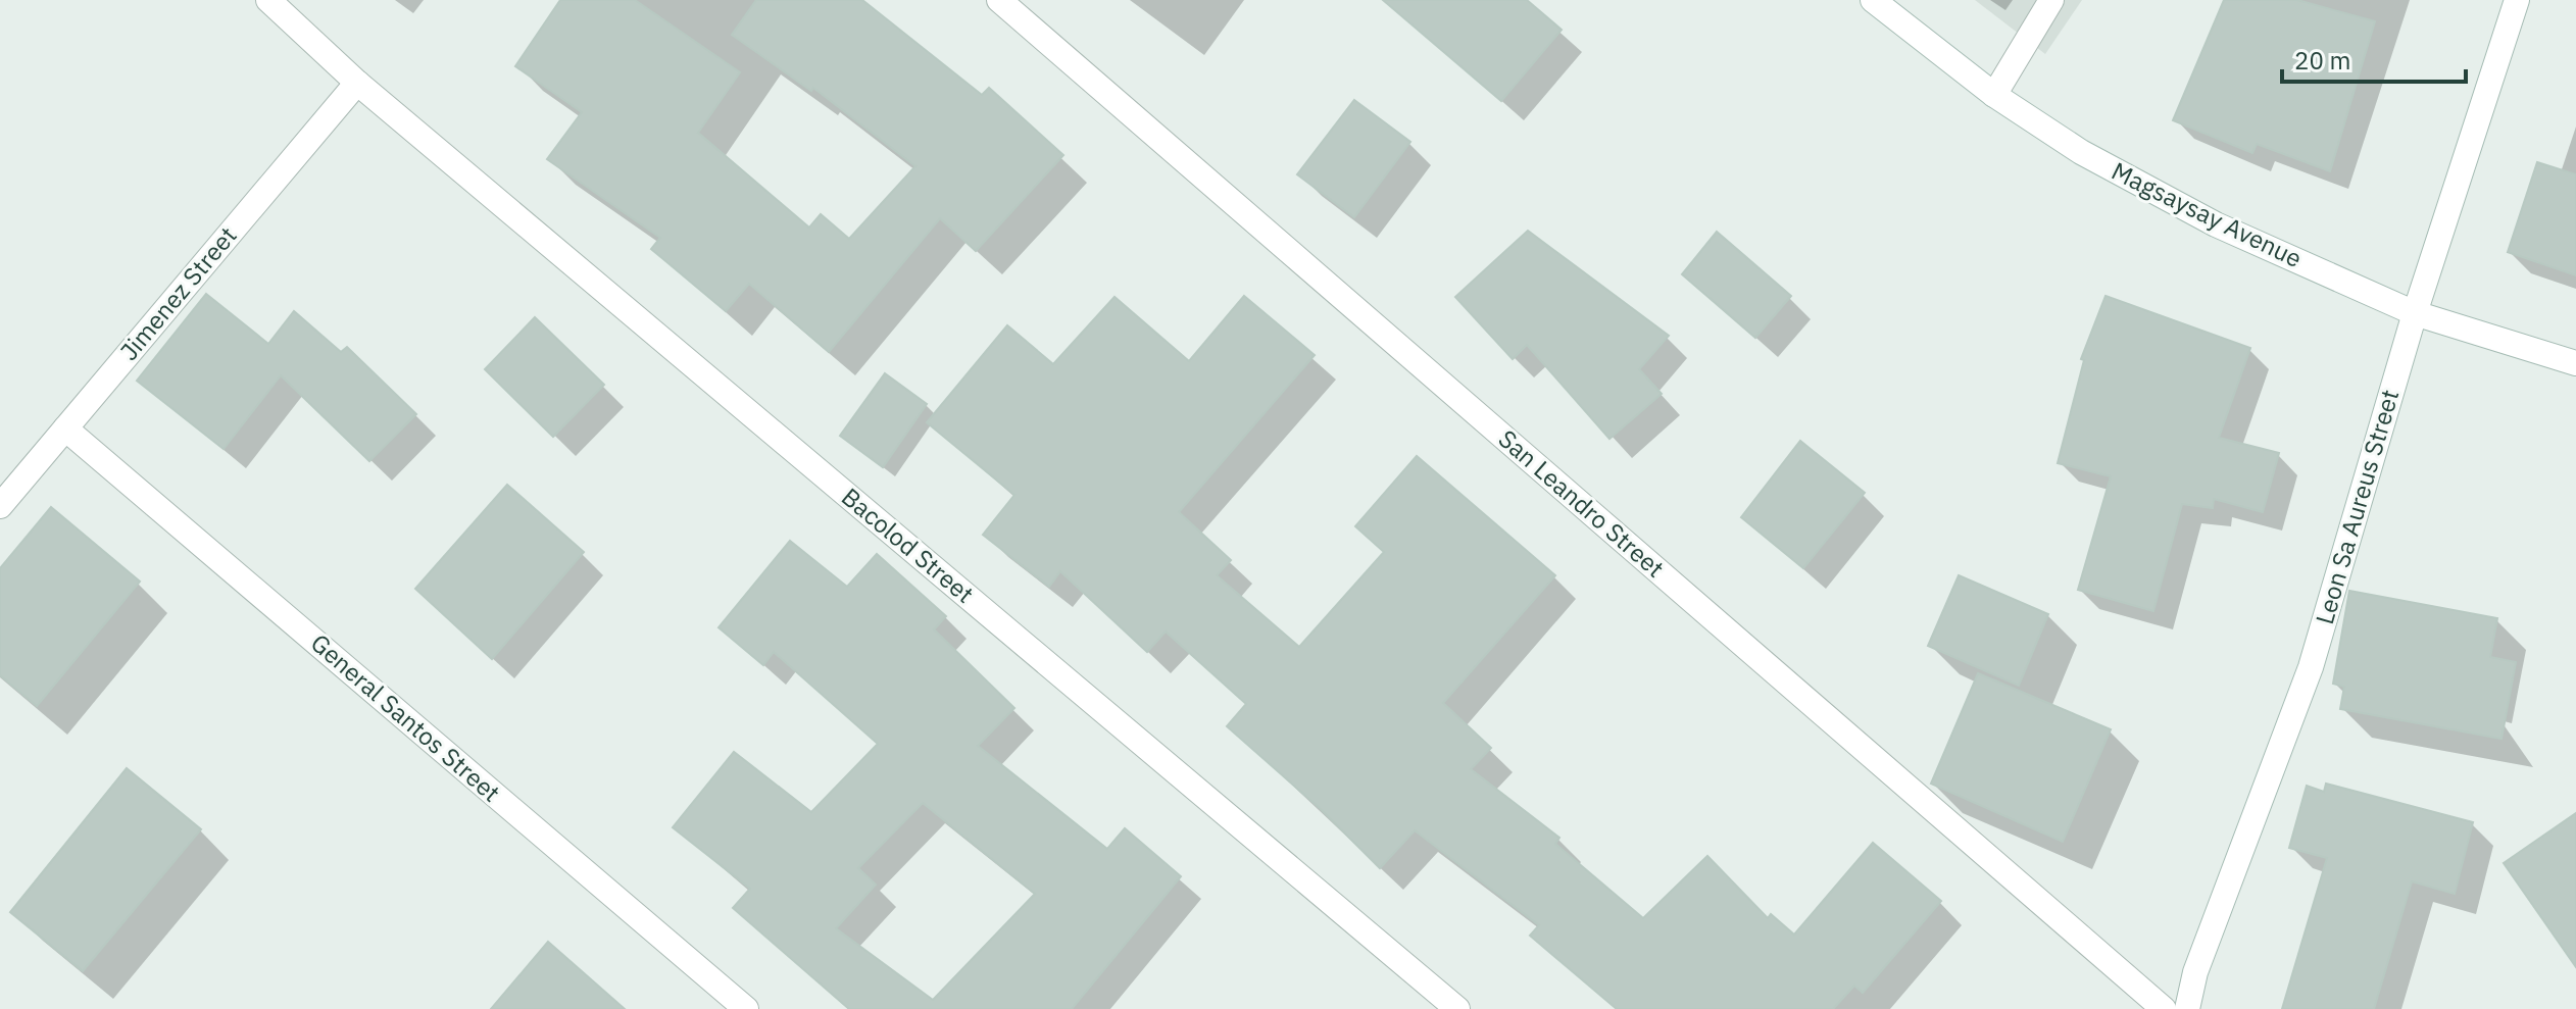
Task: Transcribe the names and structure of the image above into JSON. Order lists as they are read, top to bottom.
{
  "streets": {
    "street": [
      "Magsaysay Avenue",
      "Jimenez Street",
      "San Leandro Street",
      "Leon Sa Aureus Street",
      "Bacolod Street",
      "General Santos Street"
    ]
  },
  "crossings": [
    ["Magsaysay Avenue", "Leon Sa Aureus Street"],
    ["Jimenez Street", "Bacolod Street"],
    ["Jimenez Street", "General Santos Street"]
  ],
  "scale_bar": "20 m"
}
